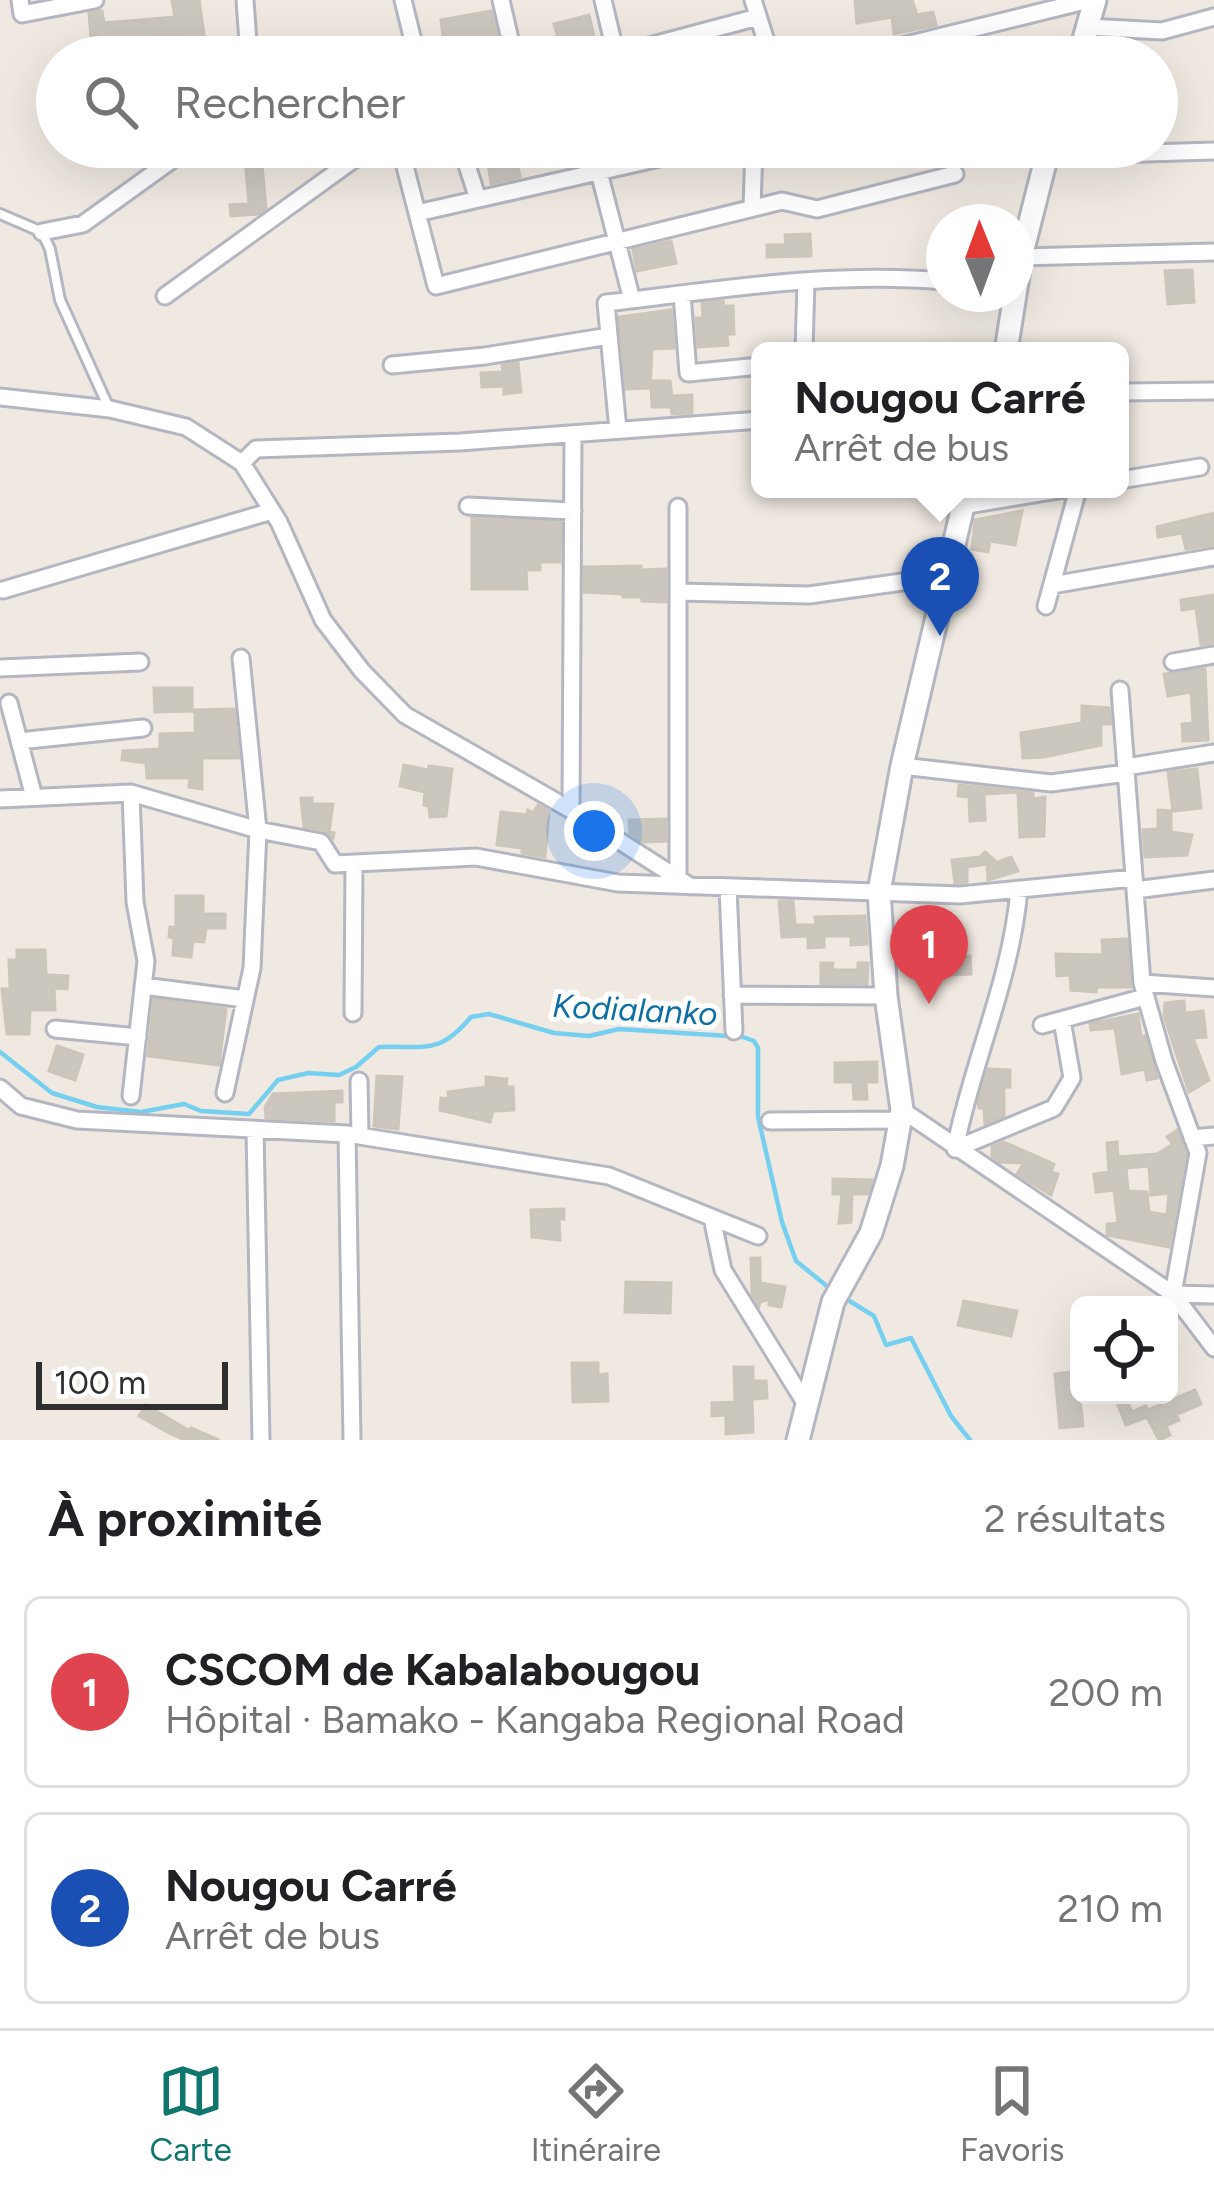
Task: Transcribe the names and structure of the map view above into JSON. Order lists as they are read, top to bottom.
{
  "water": ["Kodialanko"],
  "scale_bar": "100 m",
  "north": "top",
  "page": {
    "search": "Rechercher",
    "popup": ["Nougou Carré", "Arrêt de bus"],
    "pins": ["2", "1"],
    "scale": "100 m",
    "heading": ["À proximité", "2 résultats"],
    "list": [
      {
        "mark": "1",
        "name": "CSCOM de Kabalabougou",
        "note": "Hôpital · Bamako - Kangaba Regional Road",
        "value": "200 m"
      },
      {
        "mark": "2",
        "name": "Nougou Carré",
        "note": "Arrêt de bus",
        "value": "210 m"
      }
    ],
    "nav": ["Carte", "Itinéraire", "Favoris"]
  }
}
